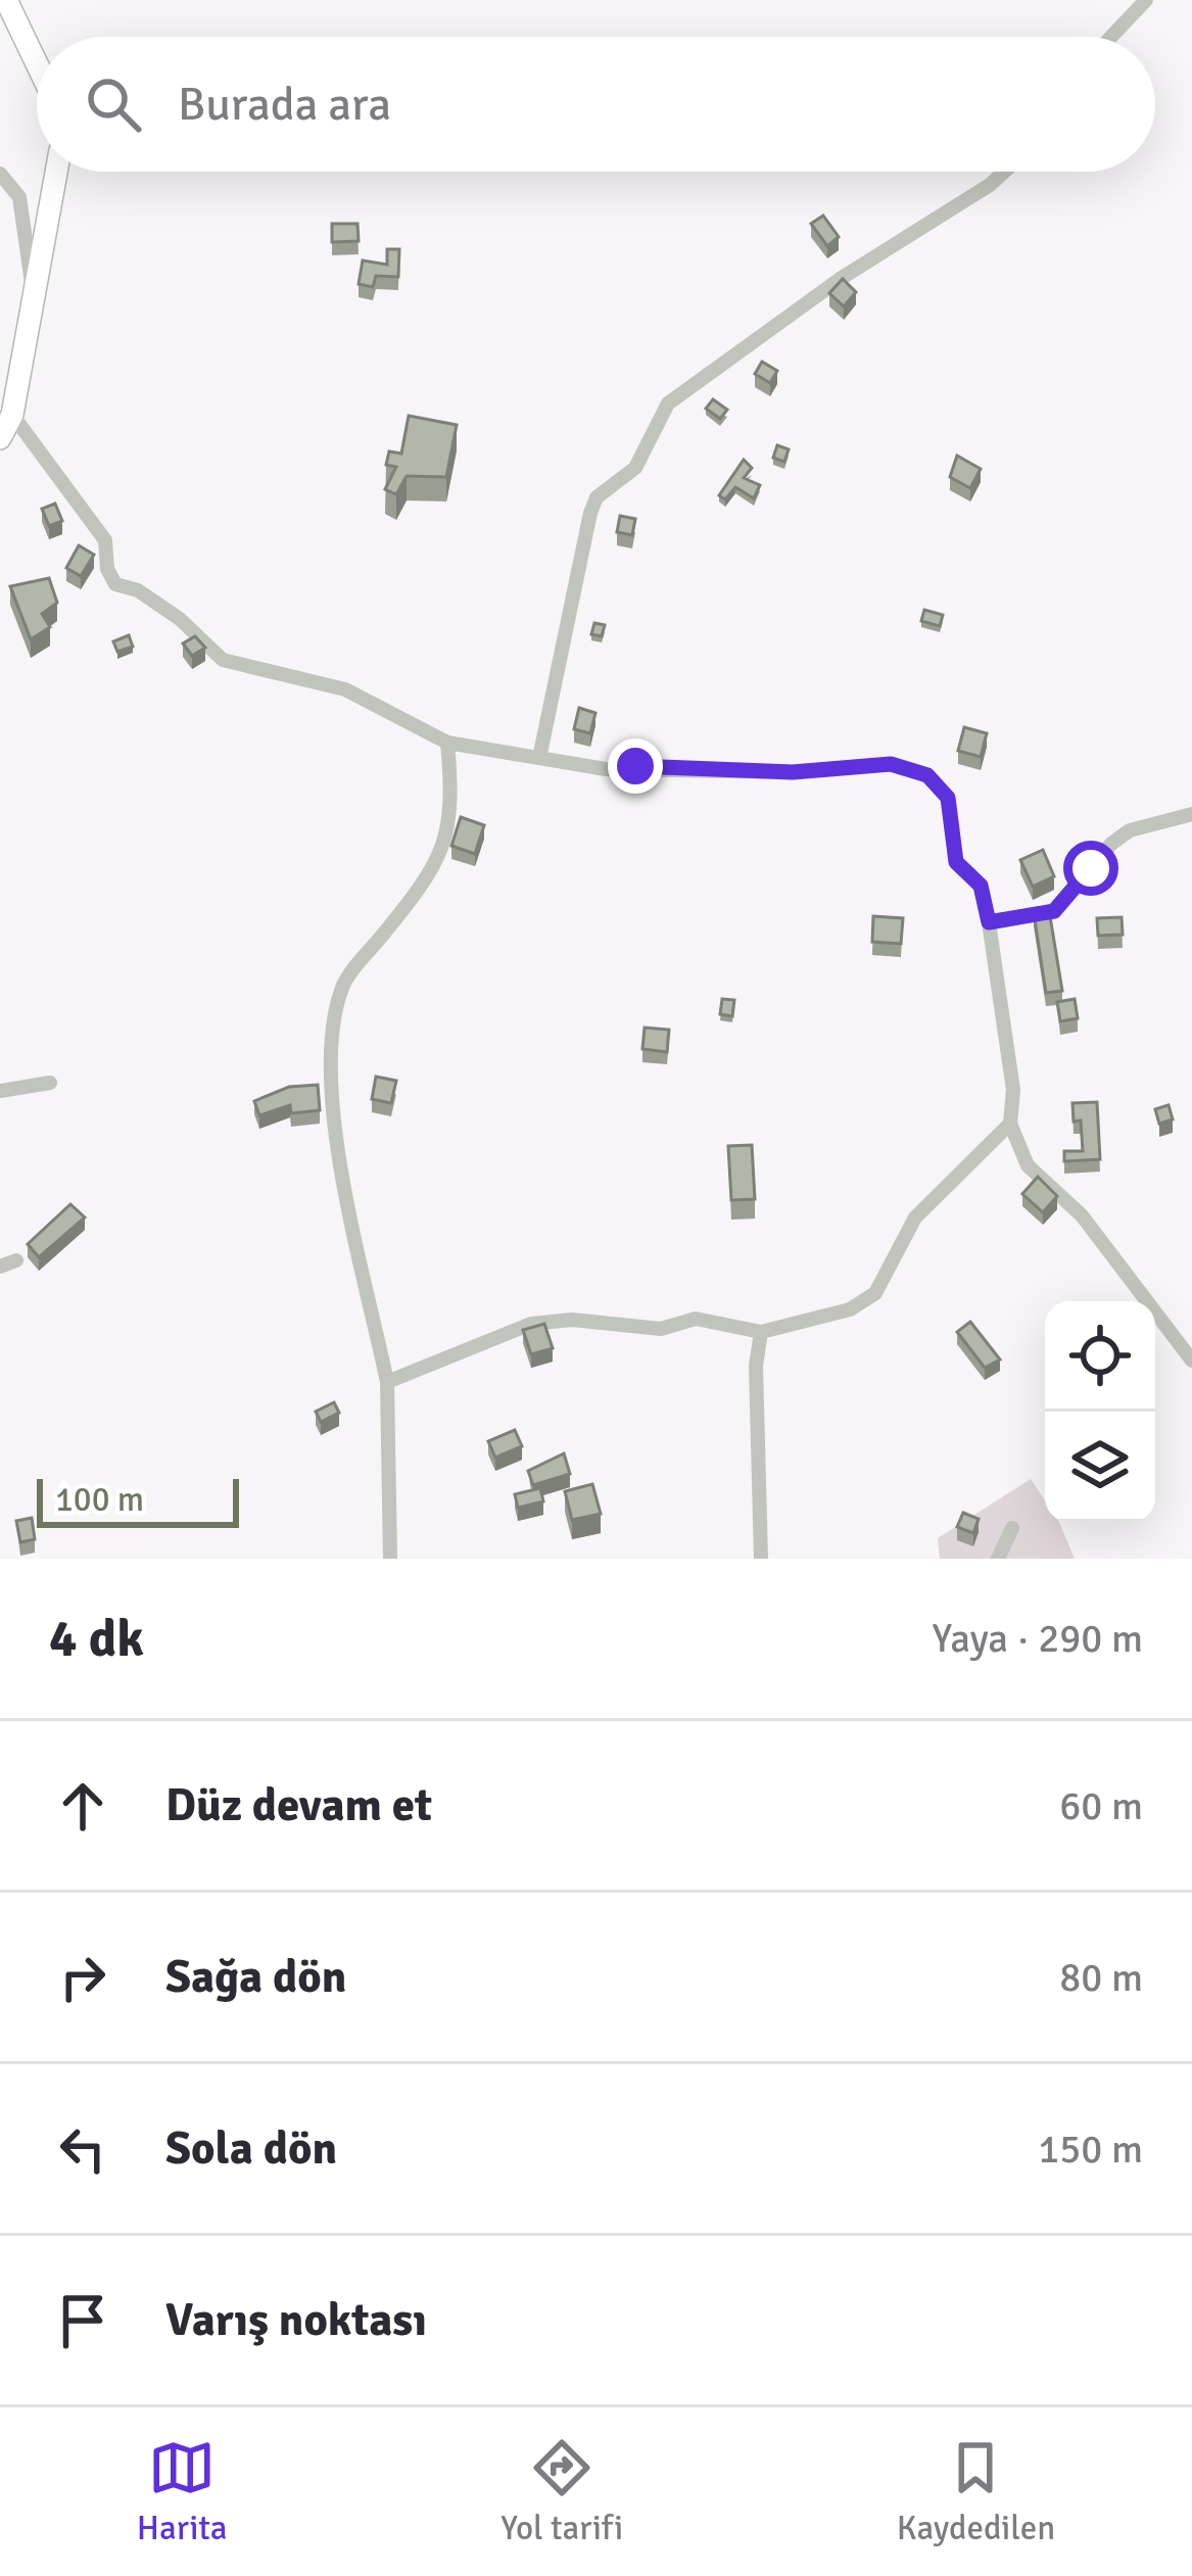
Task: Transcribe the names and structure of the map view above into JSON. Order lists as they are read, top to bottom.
{
  "scale_bar": "100 m",
  "page": {
    "search": "Burada ara",
    "scale": "100 m",
    "heading": ["4 dk", "Yaya · 290 m"],
    "list": [
      ["Düz devam et", "60 m"],
      ["Sağa dön", "80 m"],
      ["Sola dön", "150 m"],
      "Varış noktası"
    ],
    "nav": ["Harita", "Yol tarifi", "Kaydedilen"]
  }
}
